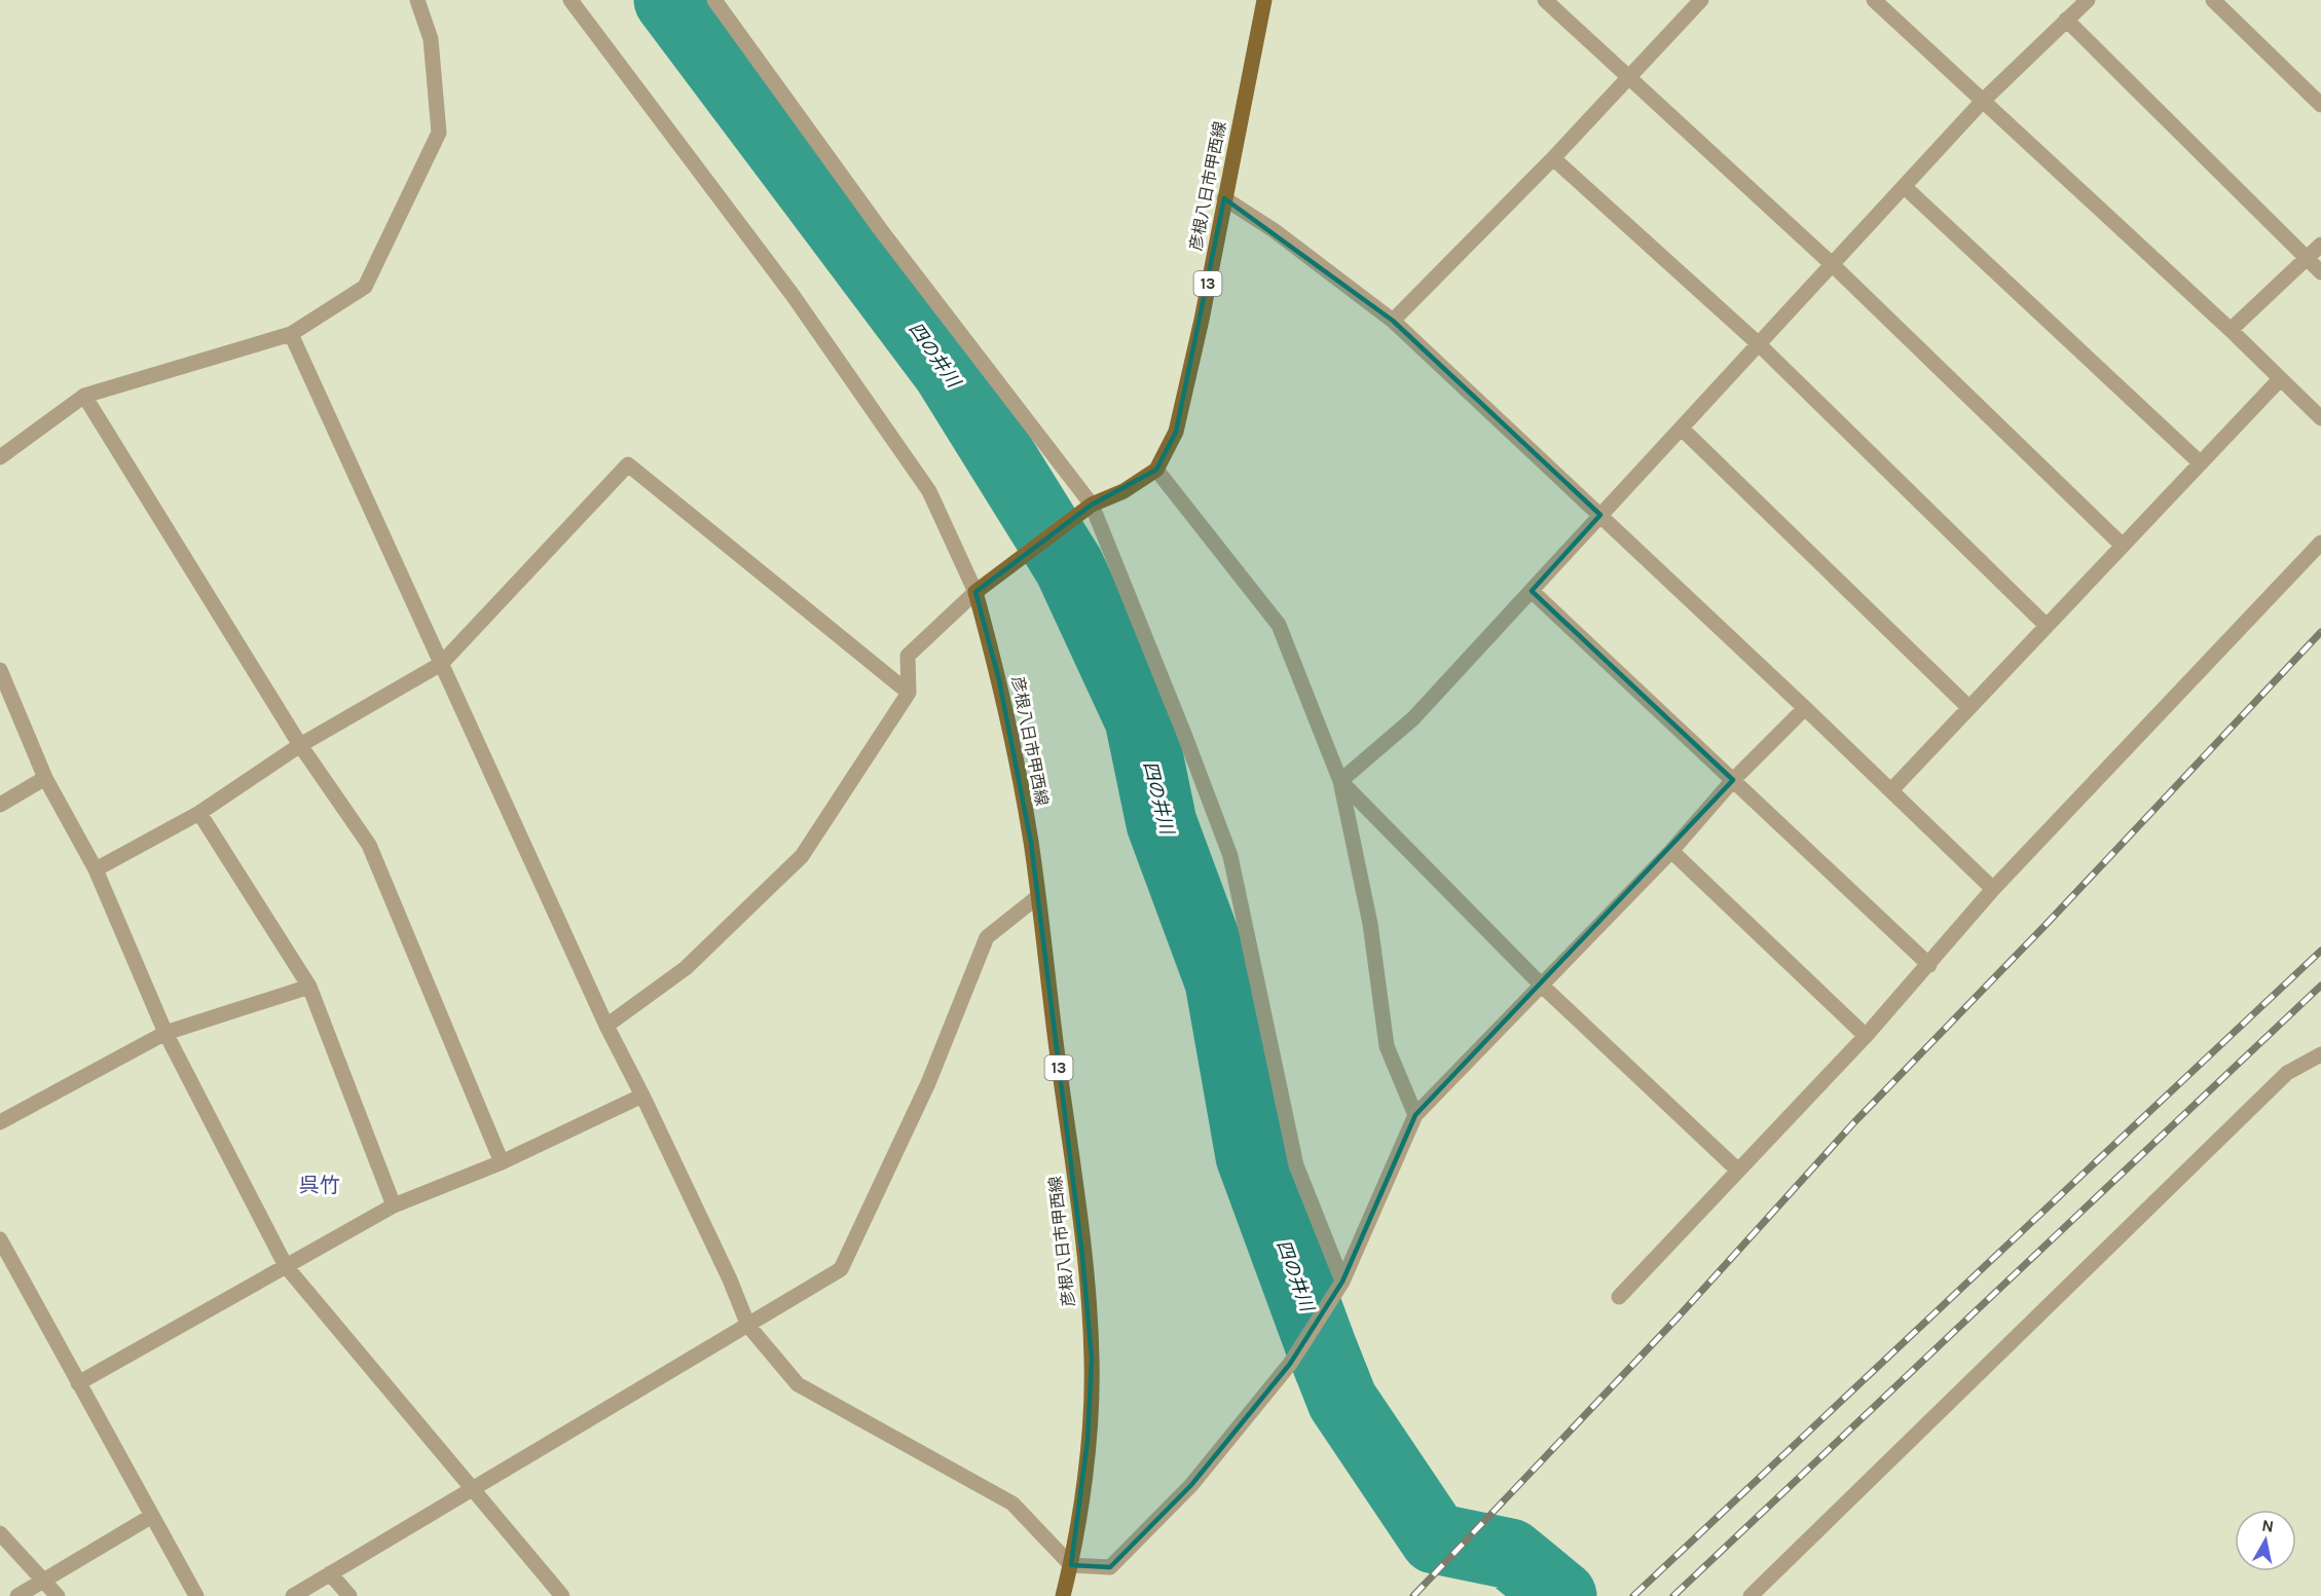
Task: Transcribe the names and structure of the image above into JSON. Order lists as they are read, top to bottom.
{
  "streets": {
    "main road": ["彦根八日市甲西線", "13"]
  },
  "districts": ["呉竹"],
  "water": ["四の井川"],
  "north": "top"
}
